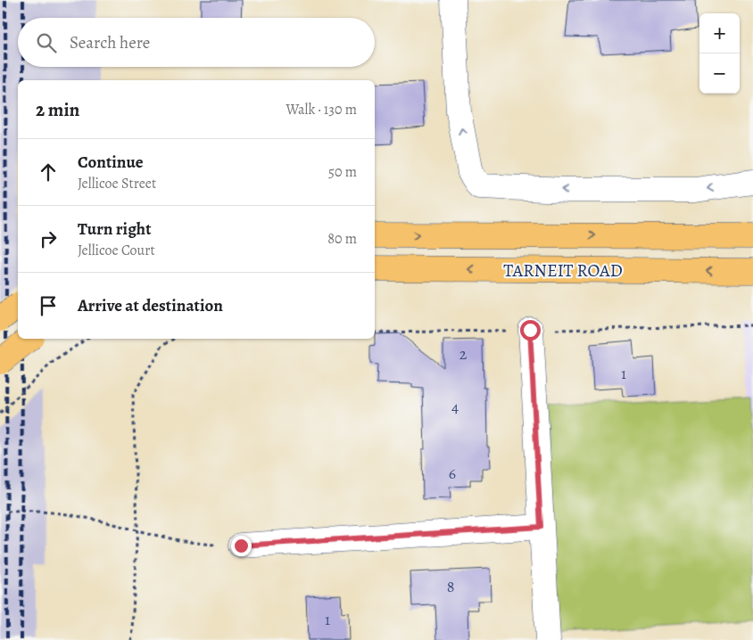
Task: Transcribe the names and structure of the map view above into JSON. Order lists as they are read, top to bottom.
{
  "streets": {
    "main road": ["TARNEIT ROAD"]
  },
  "house_numbers": [
    "2",
    "1",
    "4",
    "6",
    "8",
    "1"
  ],
  "page": {
    "map_buttons": ["+", "−"],
    "search": "Search here",
    "heading": ["2 min", "Walk · 130 m"],
    "list": [
      ["Continue", "Jellicoe Street", "50 m"],
      ["Turn right", "Jellicoe Court", "80 m"],
      "Arrive at destination"
    ]
  }
}
